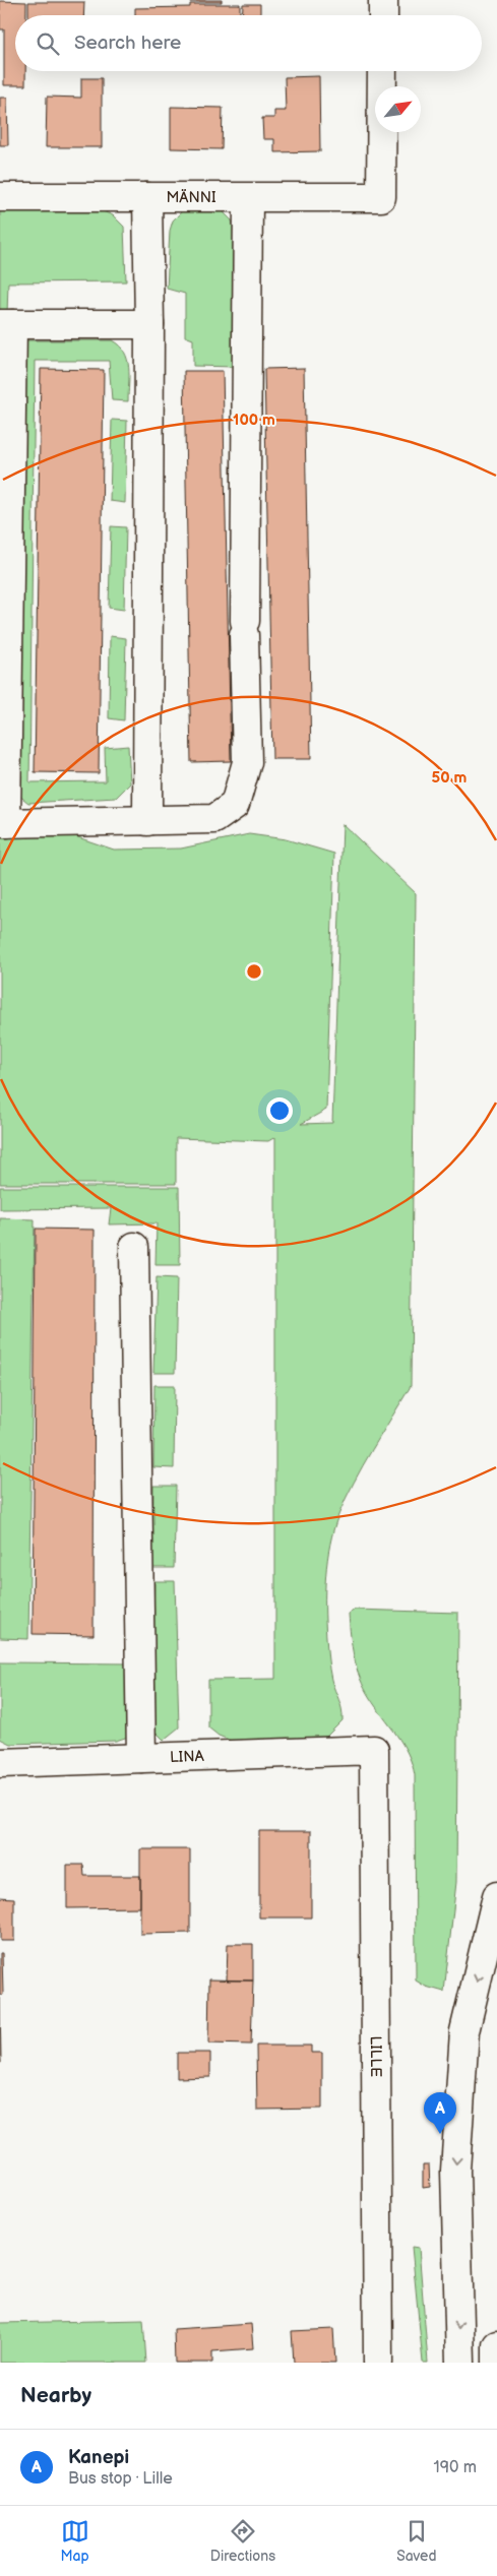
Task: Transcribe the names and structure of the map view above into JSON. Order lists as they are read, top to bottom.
{
  "streets": {
    "main road": ["MÄNNI", "LINA", "LILLE"]
  },
  "crossings": [
    ["LINA", "LILLE"]
  ],
  "north": "top right",
  "page": {
    "search": "Search here",
    "pins": "A",
    "heading": "Nearby",
    "list": [
      {
        "mark": "A",
        "name": "Kanepi",
        "note": "Bus stop · Lille",
        "value": "190 m"
      }
    ],
    "nav": ["Map", "Directions", "Saved"]
  },
  "rings": ["100 m", "50 m"]
}
